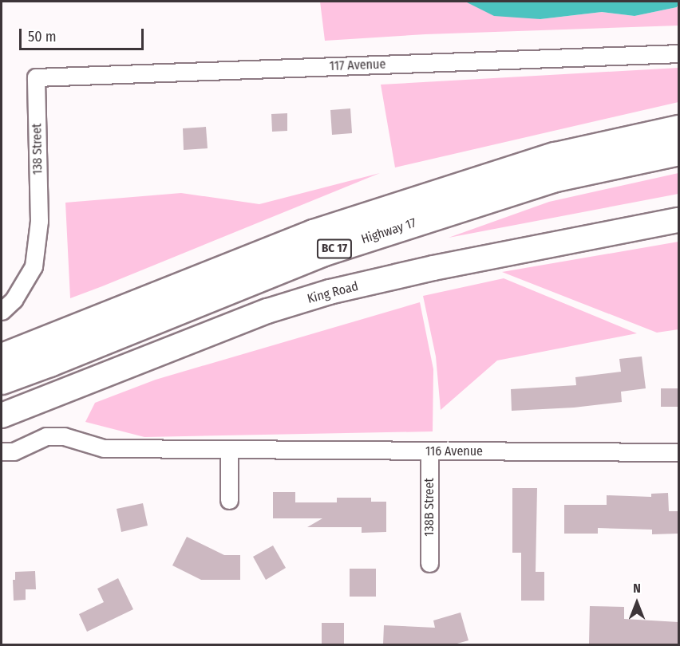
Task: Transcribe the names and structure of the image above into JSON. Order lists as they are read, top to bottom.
{
  "streets": {
    "highway": ["Highway 17", "BC 17"],
    "street": [
      "117 Avenue",
      "138 Street",
      "King Road",
      "116 Avenue",
      "138B Street"
    ]
  },
  "crossings": [
    ["117 Avenue", "138 Street"],
    ["116 Avenue", "138B Street"]
  ],
  "scale_bar": "50 m",
  "north": "top"
}
